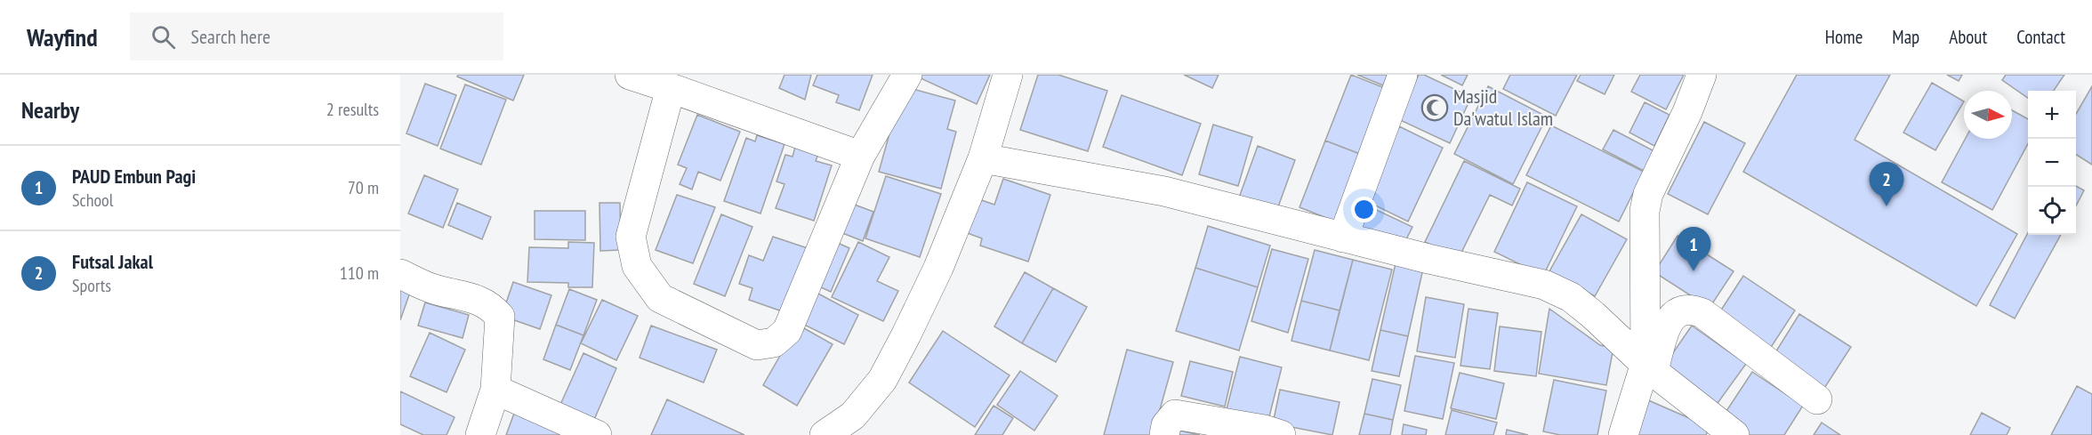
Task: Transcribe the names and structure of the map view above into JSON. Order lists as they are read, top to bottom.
{
  "places": {
    "mosque": ["Masjid Da'watul Islam"]
  },
  "north": "right",
  "page": {
    "header": "Wayfind",
    "search": "Search here",
    "nav": [
      "Home",
      "Map",
      "About",
      "Contact"
    ],
    "heading": ["Nearby", "2 results"],
    "map_buttons": ["+", "−"],
    "list": [
      {
        "mark": "1",
        "name": "PAUD Embun Pagi",
        "note": "School",
        "value": "70 m"
      },
      {
        "mark": "2",
        "name": "Futsal Jakal",
        "note": "Sports",
        "value": "110 m"
      }
    ],
    "pins": ["2", "1"]
  }
}
